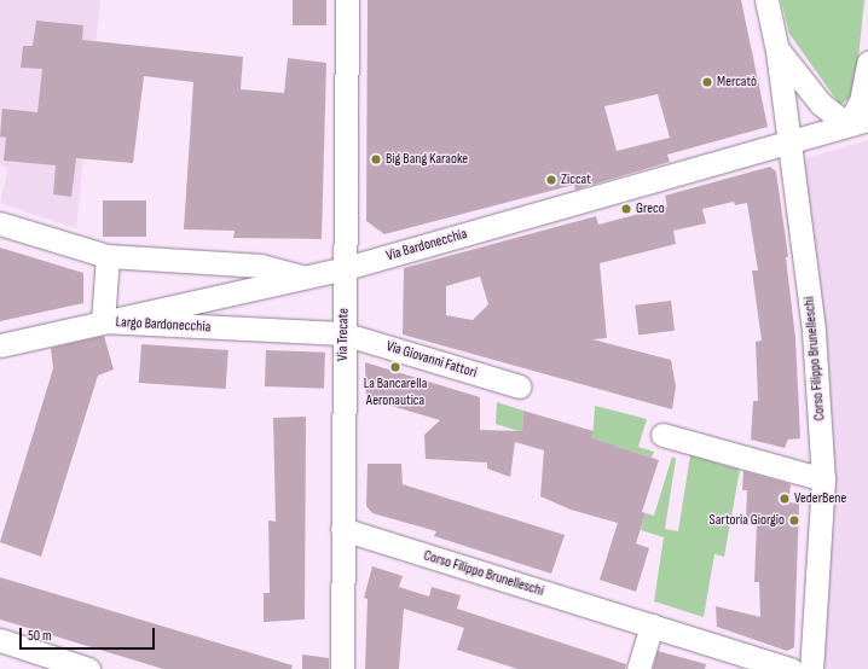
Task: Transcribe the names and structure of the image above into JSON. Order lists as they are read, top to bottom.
{
  "streets": {
    "street": [
      "Via Bardonecchia",
      "Largo Bardonecchia",
      "Via Trecate",
      "Corso Filippo Brunelleschi",
      "Via Giovanni Fattori"
    ]
  },
  "crossings": [
    ["Via Bardonecchia", "Largo Bardonecchia"],
    ["Via Bardonecchia", "Via Trecate"],
    ["Via Bardonecchia", "Corso Filippo Brunelleschi"],
    ["Largo Bardonecchia", "Via Trecate"],
    ["Largo Bardonecchia", "Via Giovanni Fattori"],
    ["Via Trecate", "Corso Filippo Brunelleschi"],
    ["Via Trecate", "Via Giovanni Fattori"]
  ],
  "places": [
    "Mercatò",
    "Big Bang Karaoke",
    "Ziccat",
    "Greco",
    "La Bancarella Aeronautica",
    "VederBene",
    "Sartoria Giorgio"
  ],
  "scale_bar": "50 m"
}
